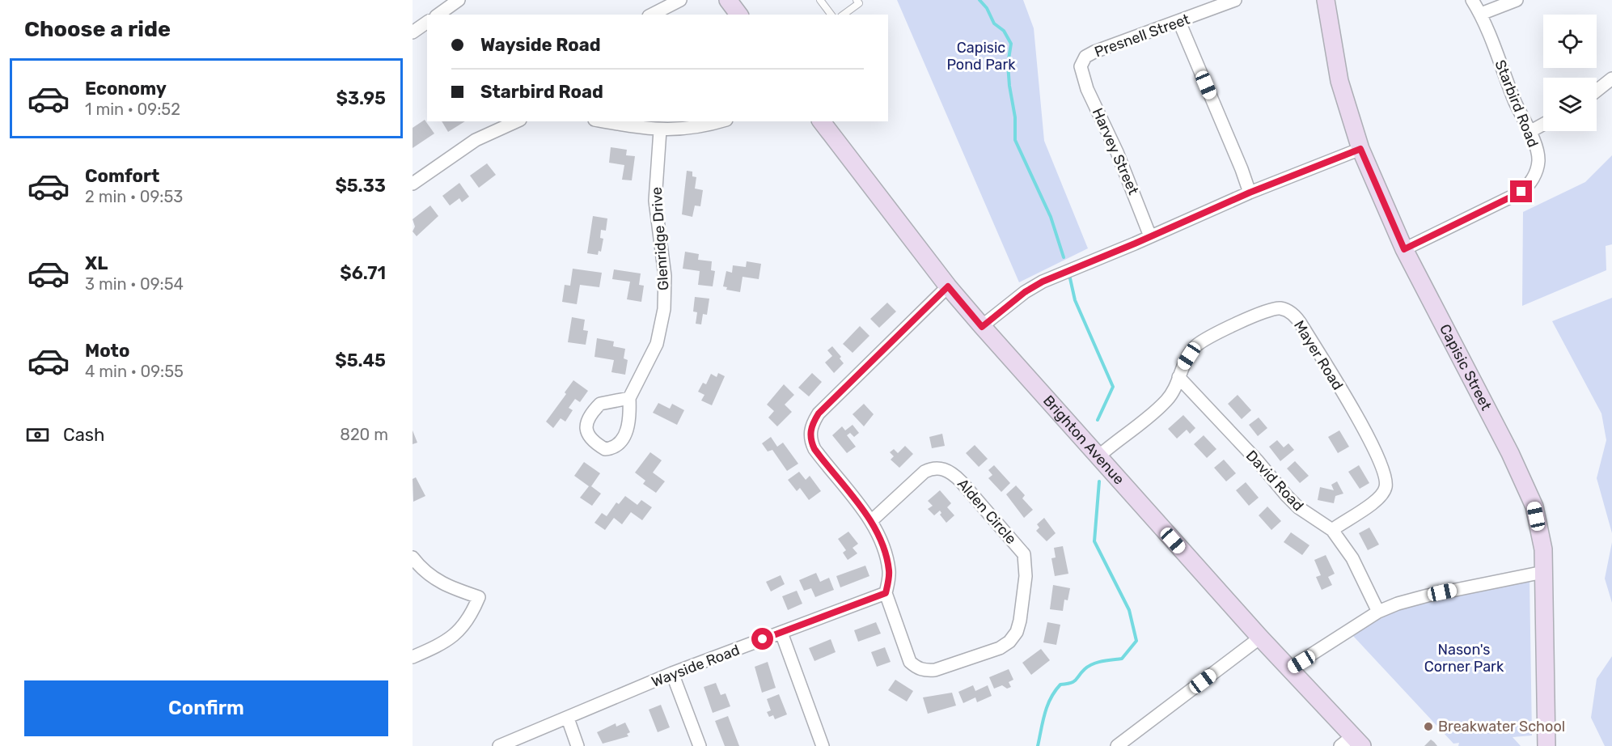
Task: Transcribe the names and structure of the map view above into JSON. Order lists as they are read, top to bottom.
{
  "streets": {
    "main road": ["Capisic Street", "Brighton Avenue"],
    "street": [
      "Presnell Street",
      "Starbird Road",
      "Harvey Street",
      "Glenridge Drive",
      "Mayer Road",
      "David Road",
      "Alden Circle",
      "Wayside Road"
    ]
  },
  "crossings": [
    ["Presnell Street", "Harvey Street"],
    ["Starbird Road", "Capisic Street"],
    ["Mayer Road", "Brighton Avenue"],
    ["Mayer Road", "David Road"],
    ["Alden Circle", "Wayside Road"]
  ],
  "parks": ["Capisic Pond Park", "Nason's Corner Park"],
  "places": ["Breakwater School"],
  "page": {
    "heading": "Choose a ride",
    "banner": ["Wayside Road", "Starbird Road"],
    "list": [
      {
        "name": "Economy",
        "note": "1 min · 09:52",
        "value": "$3.95"
      },
      {
        "name": "Comfort",
        "note": "2 min · 09:53",
        "value": "$5.33"
      },
      {
        "name": "XL",
        "note": "3 min · 09:54",
        "value": "$6.71"
      },
      {
        "name": "Moto",
        "note": "4 min · 09:55",
        "value": "$5.45"
      }
    ],
    "pay": ["Cash", "820 m"],
    "buttons": "Confirm"
  }
}
